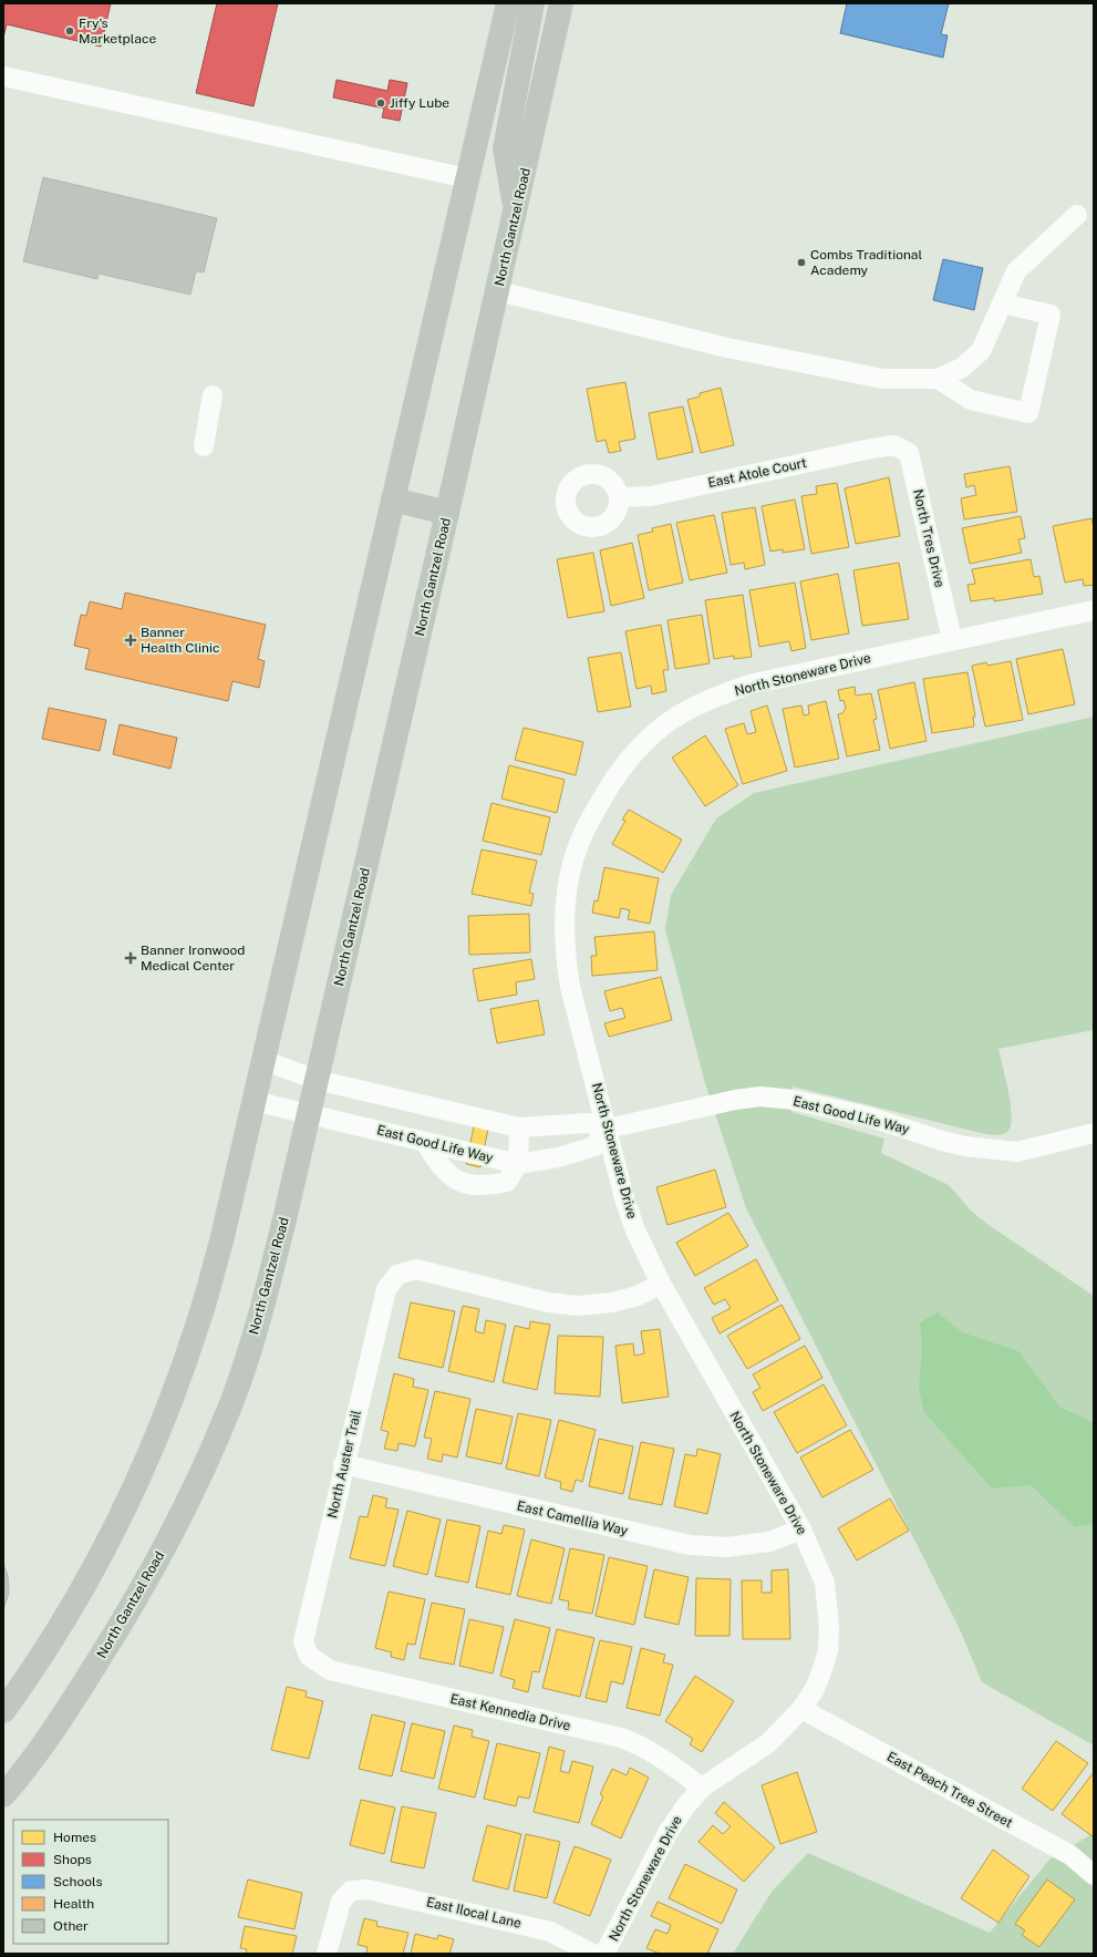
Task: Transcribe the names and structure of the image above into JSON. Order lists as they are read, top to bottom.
{
  "streets": {
    "main road": ["North Gantzel Road"],
    "street": [
      "East Atole Court",
      "North Tres Drive",
      "North Stoneware Drive",
      "East Good Life Way",
      "North Auster Trail",
      "East Camellia Way",
      "East Kennedia Drive",
      "East Peach Tree Street",
      "East Ilocal Lane"
    ]
  },
  "crossings": [
    ["North Gantzel Road", "East Good Life Way"],
    ["East Atole Court", "North Tres Drive"],
    ["North Tres Drive", "North Stoneware Drive"],
    ["North Stoneware Drive", "East Good Life Way"],
    ["North Stoneware Drive", "North Auster Trail"],
    ["North Stoneware Drive", "East Camellia Way"],
    ["North Stoneware Drive", "East Kennedia Drive"],
    ["North Stoneware Drive", "East Peach Tree Street"],
    ["North Auster Trail", "East Camellia Way"],
    ["North Auster Trail", "East Kennedia Drive"]
  ],
  "places": {
    "other": ["Fry's Marketplace", "Jiffy Lube", "Combs Traditional Academy"],
    "health": ["Banner Health Clinic", "Banner Ironwood Medical Center"]
  },
  "legend": [
    "Homes",
    "Shops",
    "Schools",
    "Health",
    "Other"
  ]
}
